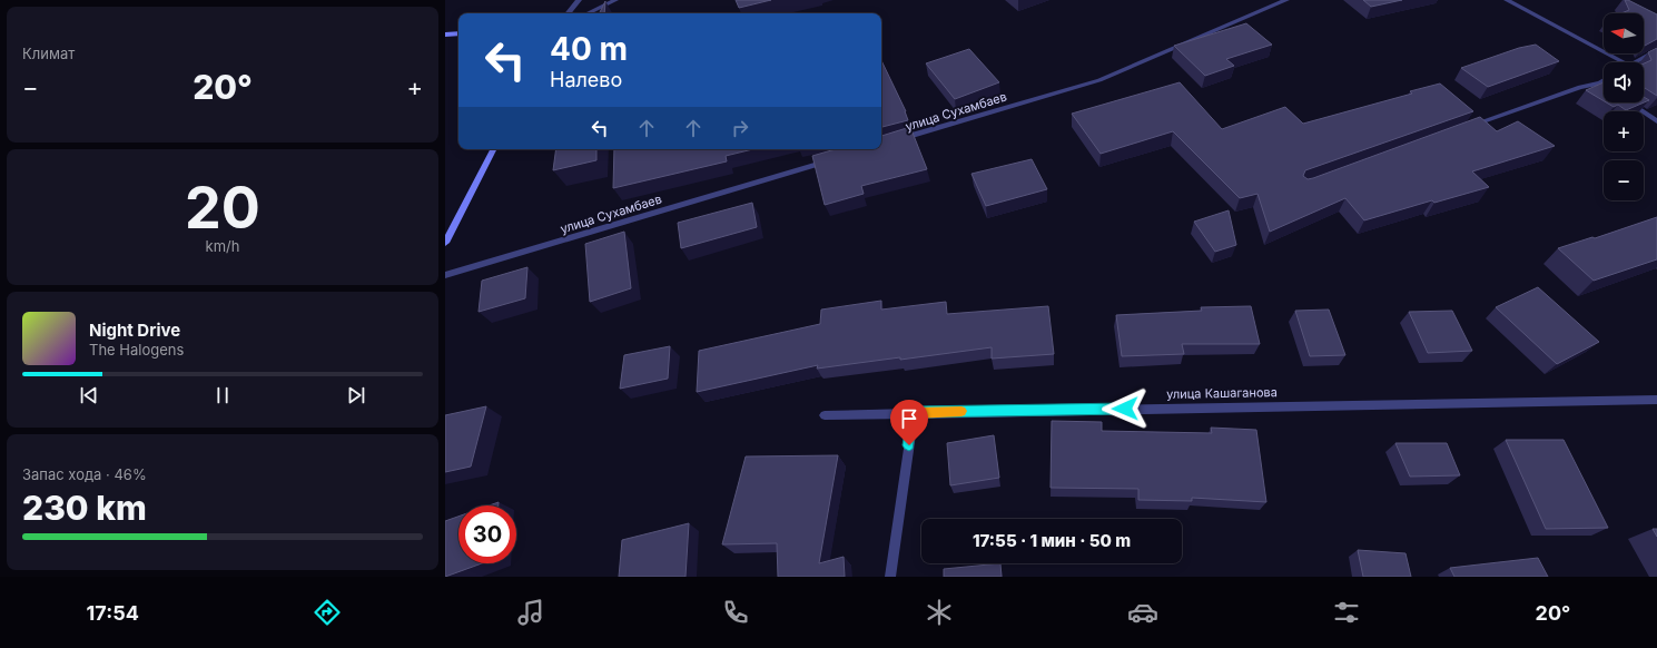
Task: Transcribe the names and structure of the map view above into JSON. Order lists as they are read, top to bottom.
{
  "streets": {
    "street": ["улица Сухамбаев", "улица Кашаганова"]
  },
  "north": "left",
  "page": {
    "tile": [
      "Климат",
      ["20", "km/h"],
      ["Запас хода · 46%", "230 km"]
    ],
    "map_buttons": ["+", "−"],
    "turn": ["40 m", "Налево"],
    "heat": ["−", "20°", "+"],
    "song": ["Night Drive", "The Halogens"],
    "limit": "30",
    "trip": "17:55 · 1 мин · 50 m",
    "tabs": ["17:54", "20°"]
  }
}
